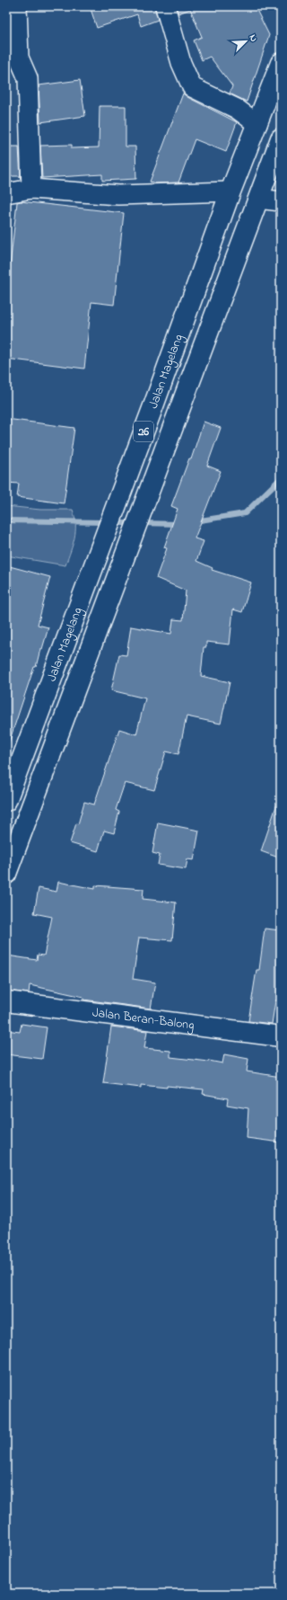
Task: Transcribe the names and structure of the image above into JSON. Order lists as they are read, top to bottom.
{
  "streets": {
    "main road": ["Jalan Magelang", "26", "Jalan Beran-Balong"]
  },
  "north": "top right"
}
